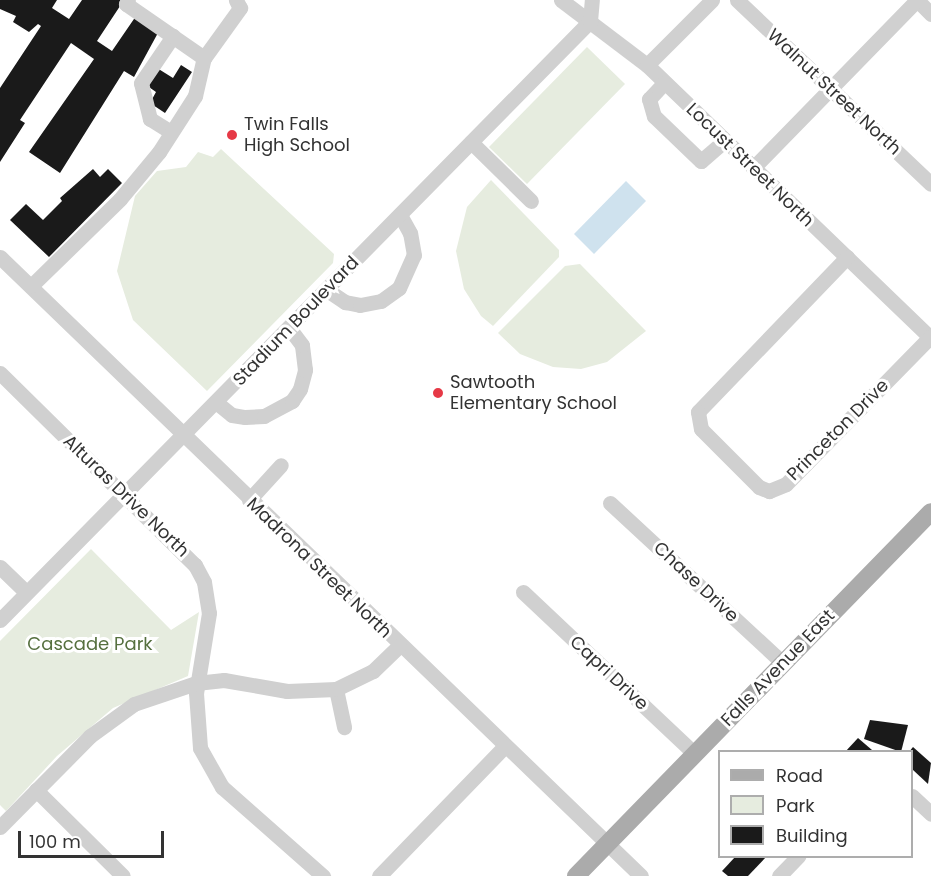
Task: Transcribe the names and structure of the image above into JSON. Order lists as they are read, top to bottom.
{
  "streets": {
    "main road": ["Falls Avenue East"],
    "street": [
      "Walnut Street North",
      "Locust Street North",
      "Stadium Boulevard",
      "Princeton Drive",
      "Alturas Drive North",
      "Madrona Street North",
      "Chase Drive",
      "Capri Drive"
    ]
  },
  "crossings": [
    ["Locust Street North", "Stadium Boulevard"],
    ["Locust Street North", "Princeton Drive"],
    ["Stadium Boulevard", "Alturas Drive North"],
    ["Stadium Boulevard", "Madrona Street North"],
    ["Madrona Street North", "Falls Avenue East"],
    ["Chase Drive", "Falls Avenue East"],
    ["Falls Avenue East", "Capri Drive"]
  ],
  "parks": ["Cascade Park"],
  "places": ["Twin Falls High School", "Sawtooth Elementary School"],
  "legend": ["Road", "Park", "Building"],
  "scale_bar": "100 m"
}
